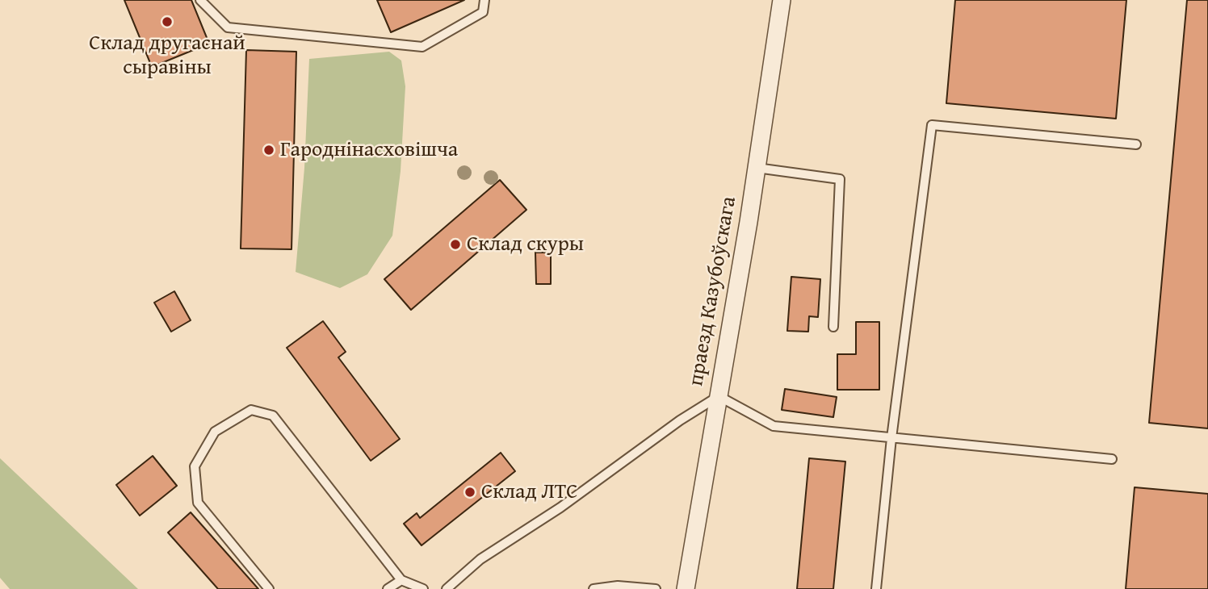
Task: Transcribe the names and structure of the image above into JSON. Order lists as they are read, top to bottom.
{
  "streets": {
    "street": ["праезд Казубоўскага"]
  },
  "places": [
    "Склад другаснай сыравіны",
    "Гароднінасховішча",
    "Склад скуры",
    "Склад ЛТС"
  ]
}
